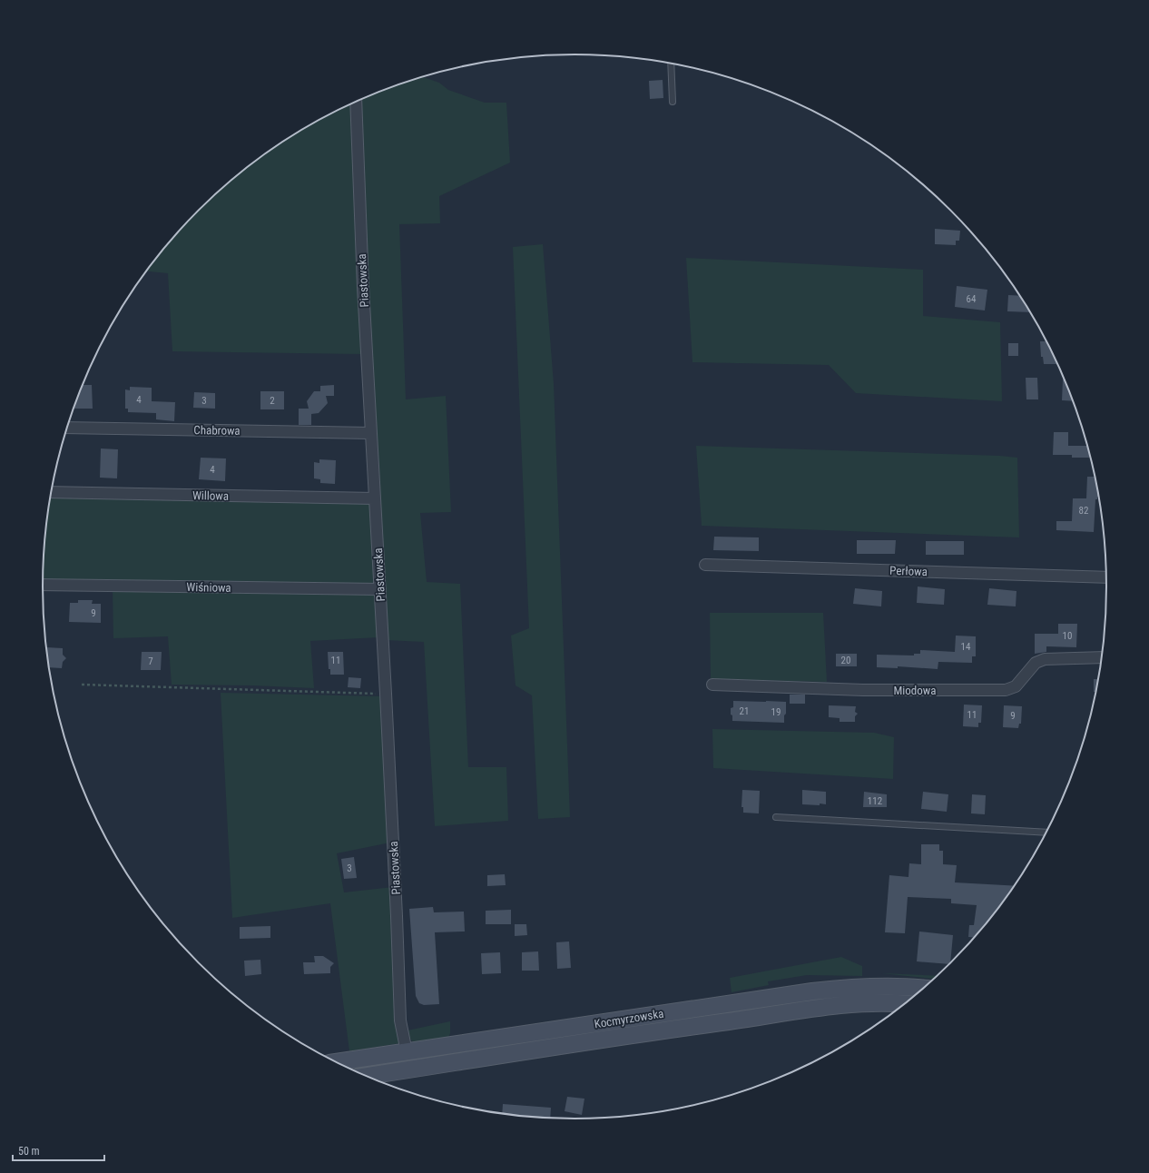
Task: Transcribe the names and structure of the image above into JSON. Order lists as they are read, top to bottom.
{
  "streets": {
    "main road": ["Kocmyrzowska"],
    "street": [
      "Piastowska",
      "Chabrowa",
      "Willowa",
      "Perłowa",
      "Wiśniowa",
      "Miodowa"
    ]
  },
  "crossings": [
    ["Piastowska", "Chabrowa"],
    ["Piastowska", "Willowa"],
    ["Piastowska", "Wiśniowa"],
    ["Piastowska", "Kocmyrzowska"]
  ],
  "house_numbers": [
    "64",
    "4",
    "3",
    "2",
    "4",
    "82",
    "9",
    "10",
    "14",
    "11",
    "20",
    "7",
    "21",
    "19",
    "11",
    "9",
    "112",
    "3"
  ],
  "scale_bar": "50 m"
}
